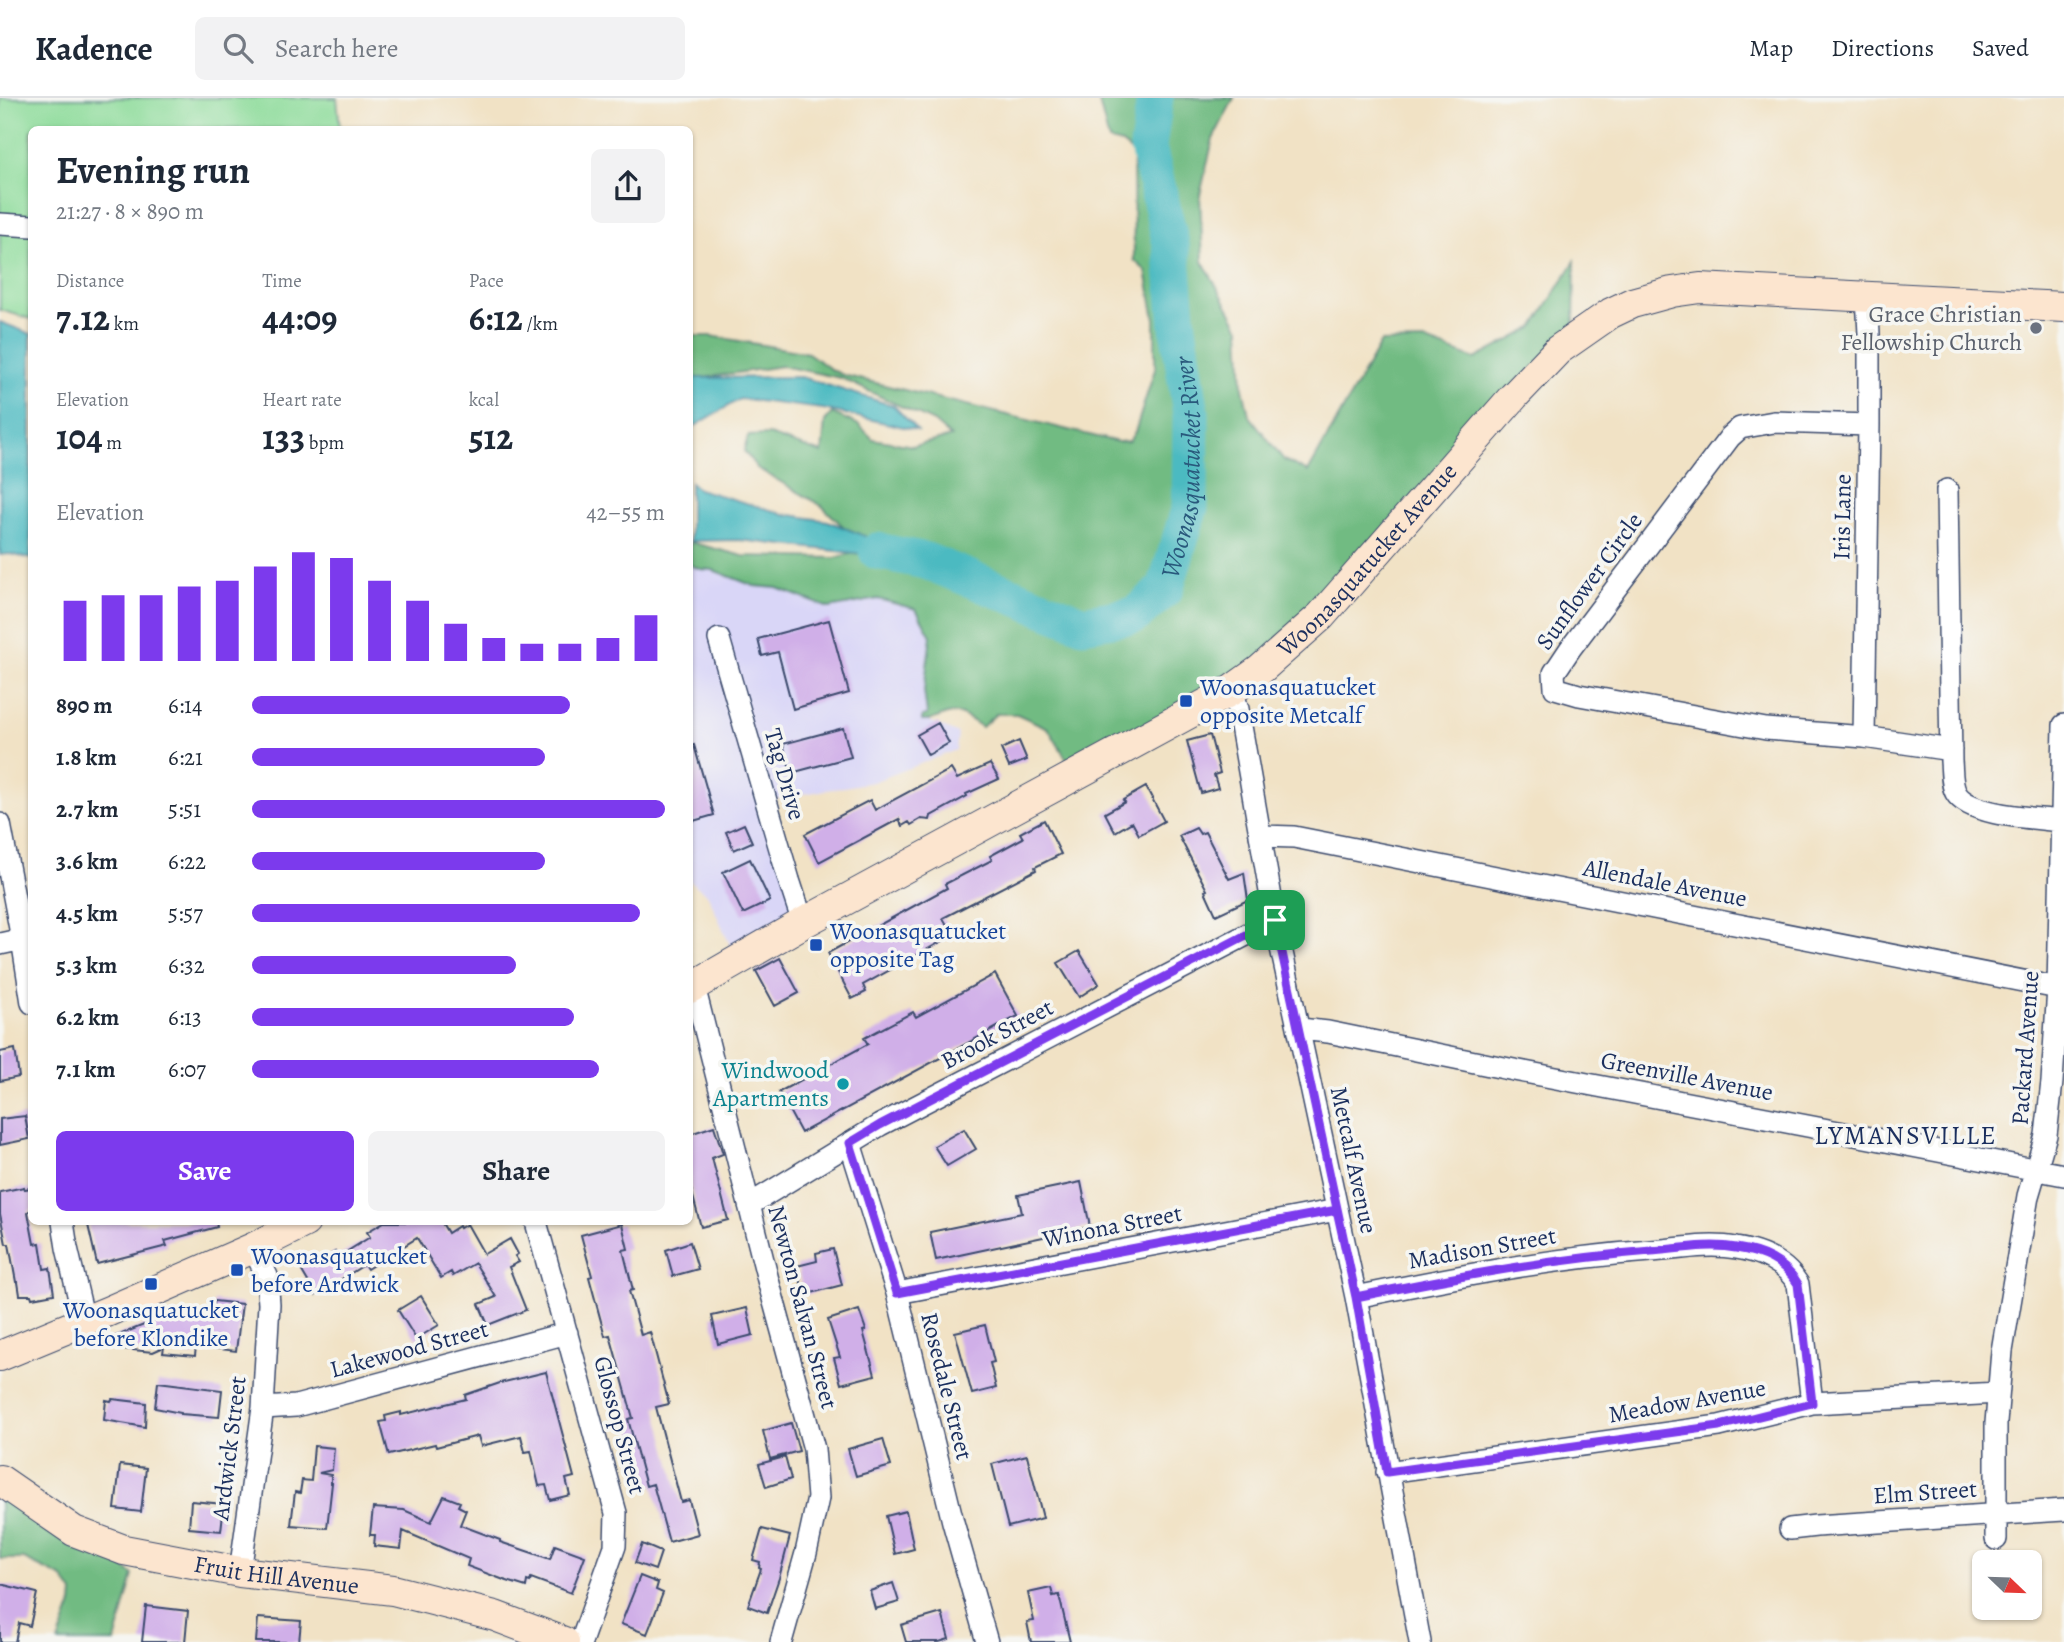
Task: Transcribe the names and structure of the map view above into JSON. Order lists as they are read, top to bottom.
{
  "streets": {
    "street": [
      "Iris Lane",
      "Woonasquatucket Avenue",
      "Sunflower Circle",
      "Tag Drive",
      "Allendale Avenue",
      "Brook Street",
      "Packard Avenue",
      "Greenville Avenue",
      "Metcalf Avenue",
      "Winona Street",
      "Madison Street",
      "Newton Salvan Street",
      "Lakewood Street",
      "Rosedale Street",
      "Meadow Avenue",
      "Glossop Street",
      "Ardwick Street",
      "Elm Street",
      "Fruit Hill Avenue"
    ]
  },
  "crossings": [
    ["Iris Lane", "Woonasquatucket Avenue"],
    ["Iris Lane", "Sunflower Circle"],
    ["Woonasquatucket Avenue", "Tag Drive"],
    ["Woonasquatucket Avenue", "Metcalf Avenue"],
    ["Allendale Avenue", "Packard Avenue"],
    ["Allendale Avenue", "Metcalf Avenue"],
    ["Brook Street", "Metcalf Avenue"],
    ["Brook Street", "Newton Salvan Street"],
    ["Brook Street", "Rosedale Street"],
    ["Packard Avenue", "Greenville Avenue"],
    ["Packard Avenue", "Meadow Avenue"],
    ["Packard Avenue", "Elm Street"],
    ["Greenville Avenue", "Metcalf Avenue"],
    ["Metcalf Avenue", "Winona Street"],
    ["Metcalf Avenue", "Madison Street"],
    ["Metcalf Avenue", "Meadow Avenue"],
    ["Winona Street", "Rosedale Street"],
    ["Madison Street", "Meadow Avenue"],
    ["Lakewood Street", "Glossop Street"],
    ["Lakewood Street", "Ardwick Street"],
    ["Ardwick Street", "Fruit Hill Avenue"]
  ],
  "districts": ["LYMANSVILLE"],
  "water": ["Woonasquatucket River"],
  "places": {
    "other": ["Grace Christian Fellowship Church", "Windwood Apartments"],
    "transit": [
      "Woonasquatucket opposite Metcalf",
      "Woonasquatucket opposite Tag",
      "Woonasquatucket before Ardwick",
      "Woonasquatucket before Klondike"
    ]
  },
  "north": "bottom right",
  "page": {
    "header": "Kadence",
    "search": "Search here",
    "nav": ["Map", "Directions", "Saved"],
    "heading": ["Evening run", "21:27 · 8 × 890 m"],
    "stats": [
      ["Distance", "7.12 km"],
      ["Time", "44:09"],
      ["Pace", "6:12 /km"],
      ["Elevation", "104 m"],
      ["Heart rate", "133 bpm"],
      ["kcal", "512"]
    ],
    "chart": ["Elevation", "42–55 m"],
    "list": [
      {
        "name": "890 m",
        "note": "6:14"
      },
      {
        "name": "1.8 km",
        "note": "6:21"
      },
      {
        "name": "2.7 km",
        "note": "5:51"
      },
      {
        "name": "3.6 km",
        "note": "6:22"
      },
      {
        "name": "4.5 km",
        "note": "5:57"
      },
      {
        "name": "5.3 km",
        "note": "6:32"
      },
      {
        "name": "6.2 km",
        "note": "6:13"
      },
      {
        "name": "7.1 km",
        "note": "6:07"
      }
    ],
    "buttons": ["Save", "Share"]
  }
}
